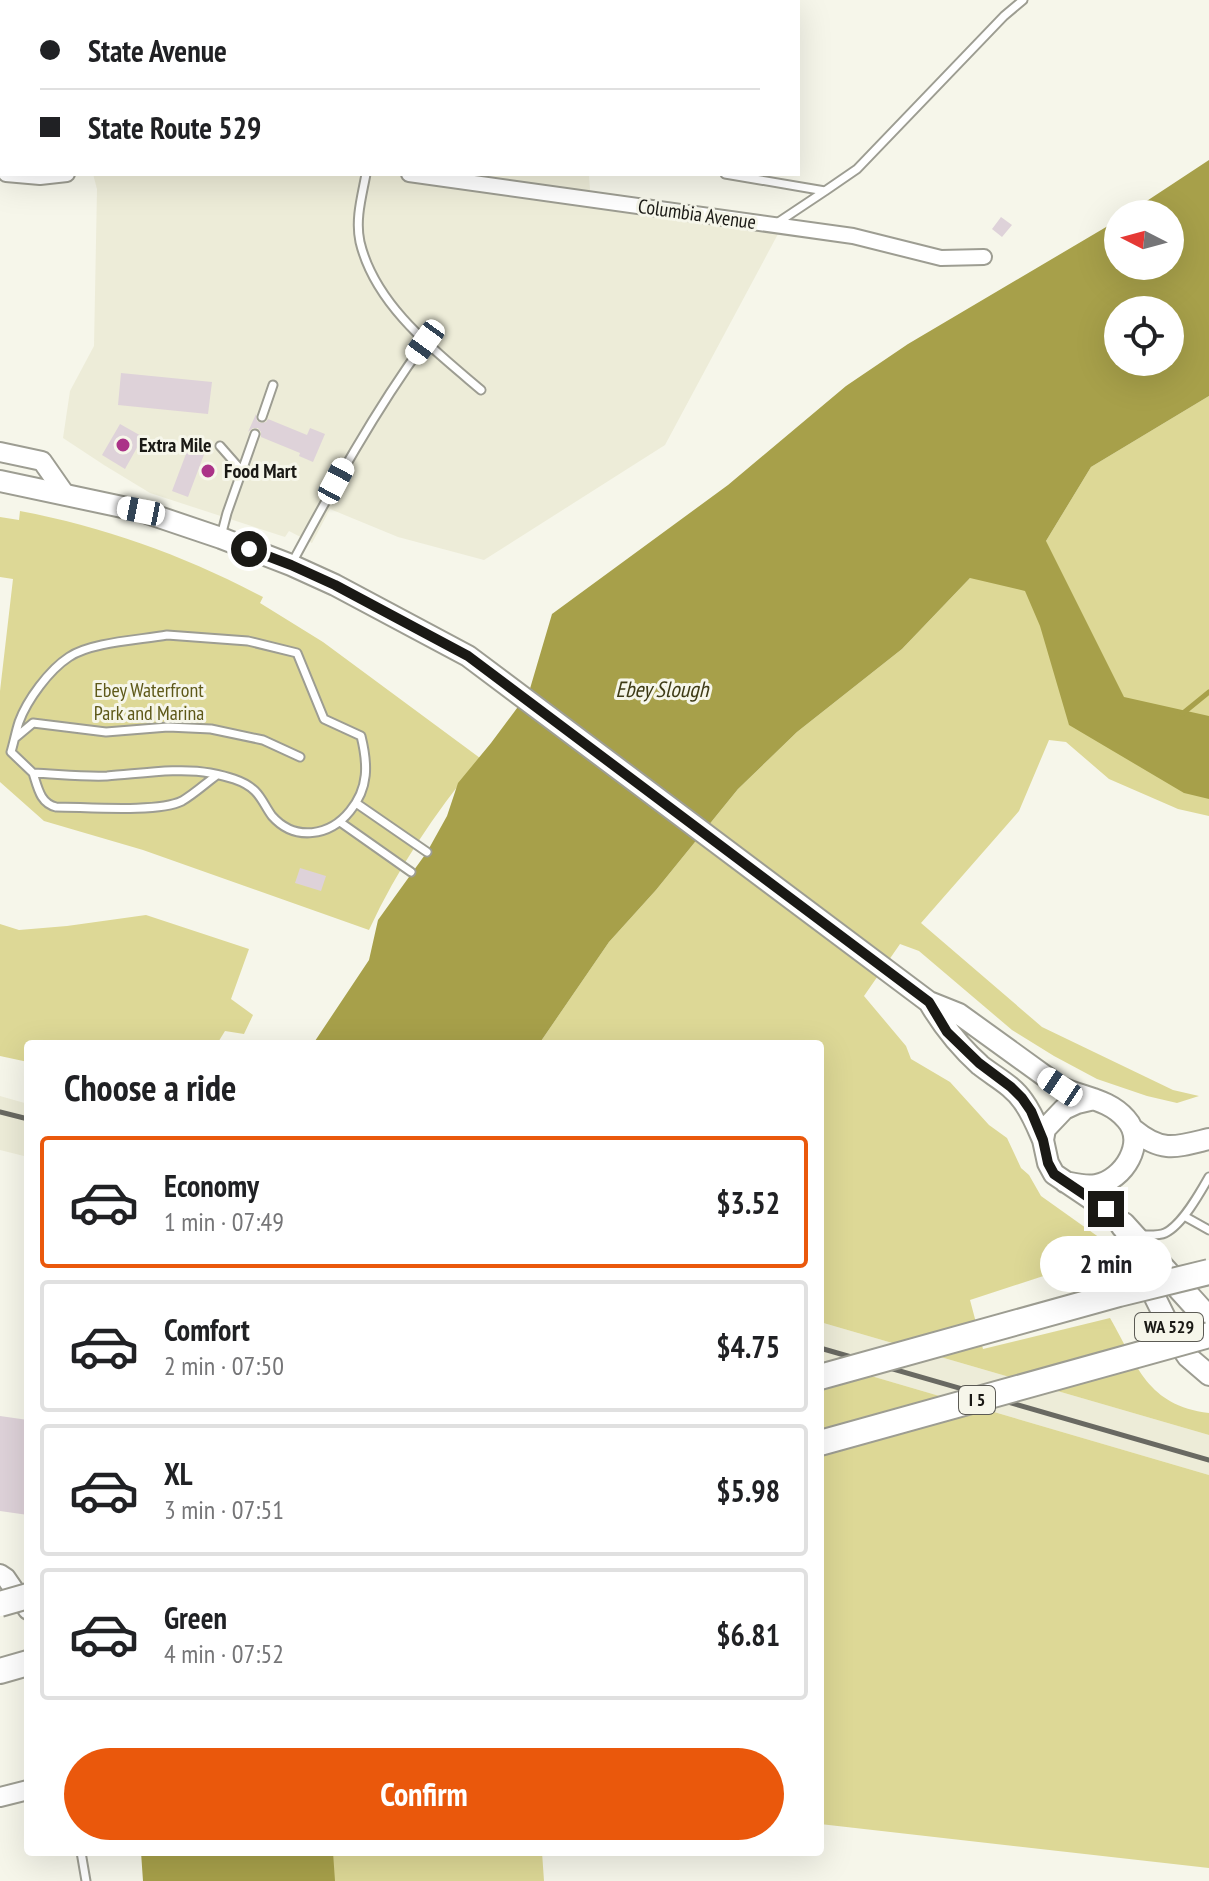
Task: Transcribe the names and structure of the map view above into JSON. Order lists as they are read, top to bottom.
{
  "streets": {
    "highway": ["I 5"],
    "main road": ["WA 529"],
    "street": ["Columbia Avenue"]
  },
  "water": ["Ebey Slough"],
  "parks": ["Ebey Waterfront Park and Marina"],
  "places": ["Extra Mile", "Food Mart"],
  "north": "left",
  "page": {
    "banner": ["State Avenue", "State Route 529"],
    "heading": "Choose a ride",
    "list": [
      {
        "name": "Economy",
        "note": "1 min · 07:49",
        "value": "$3.52"
      },
      {
        "name": "Comfort",
        "note": "2 min · 07:50",
        "value": "$4.75"
      },
      {
        "name": "XL",
        "note": "3 min · 07:51",
        "value": "$5.98"
      },
      {
        "name": "Green",
        "note": "4 min · 07:52",
        "value": "$6.81"
      }
    ],
    "bubble": "2 min",
    "buttons": "Confirm"
  }
}
